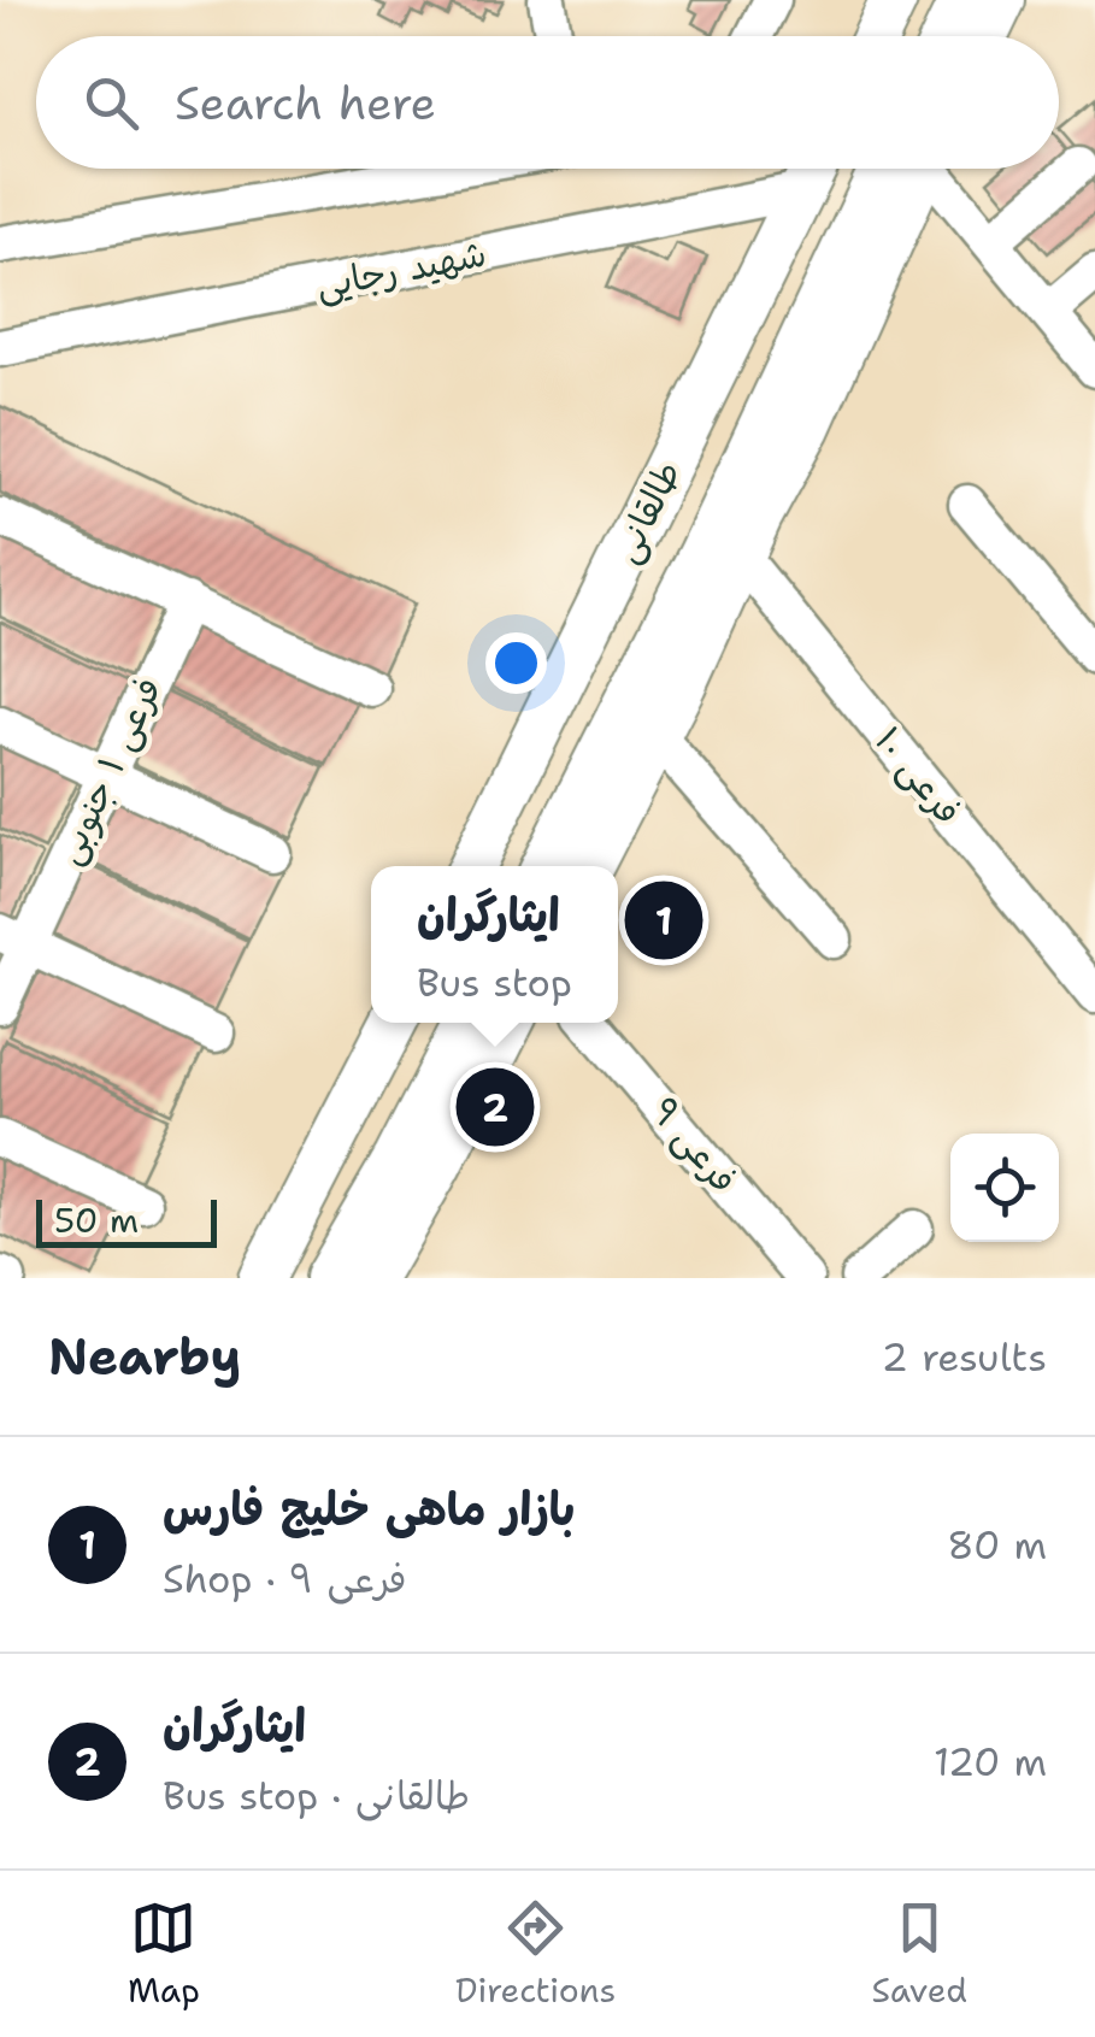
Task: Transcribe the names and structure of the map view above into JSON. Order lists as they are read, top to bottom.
{
  "streets": {
    "main road": ["طالقانی"],
    "street": [
      "شهید رجایی",
      "فرعی ۱ جنوبی",
      "فرعی ۱۰",
      "فرعی ۹"
    ]
  },
  "crossings": [
    ["شهید رجایی", "طالقانی"]
  ],
  "scale_bar": "50 m",
  "page": {
    "search": "Search here",
    "popup": ["ایثارگران", "Bus stop"],
    "pins": ["1", "2"],
    "scale": "50 m",
    "heading": ["Nearby", "2 results"],
    "list": [
      {
        "mark": "1",
        "name": "بازار ماهی خلیج فارس",
        "note": "Shop · فرعی ۹",
        "value": "80 m"
      },
      {
        "mark": "2",
        "name": "ایثارگران",
        "note": "Bus stop · طالقانی",
        "value": "120 m"
      }
    ],
    "nav": ["Map", "Directions", "Saved"]
  }
}
